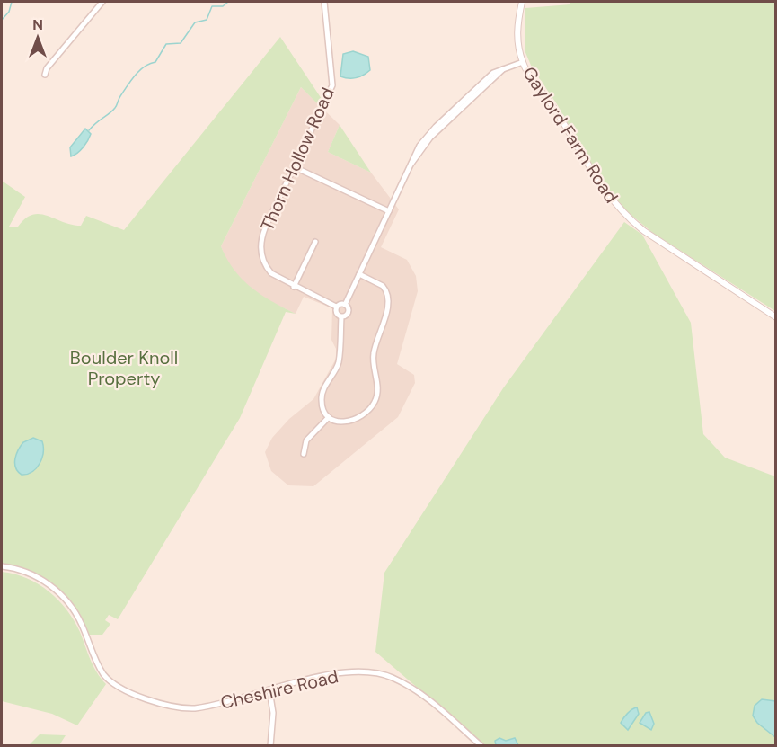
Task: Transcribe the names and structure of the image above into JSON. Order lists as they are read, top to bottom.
{
  "streets": {
    "street": ["Gaylord Farm Road", "Thorn Hollow Road", "Cheshire Road"]
  },
  "parks": ["Boulder Knoll Property"],
  "north": "top"
}
